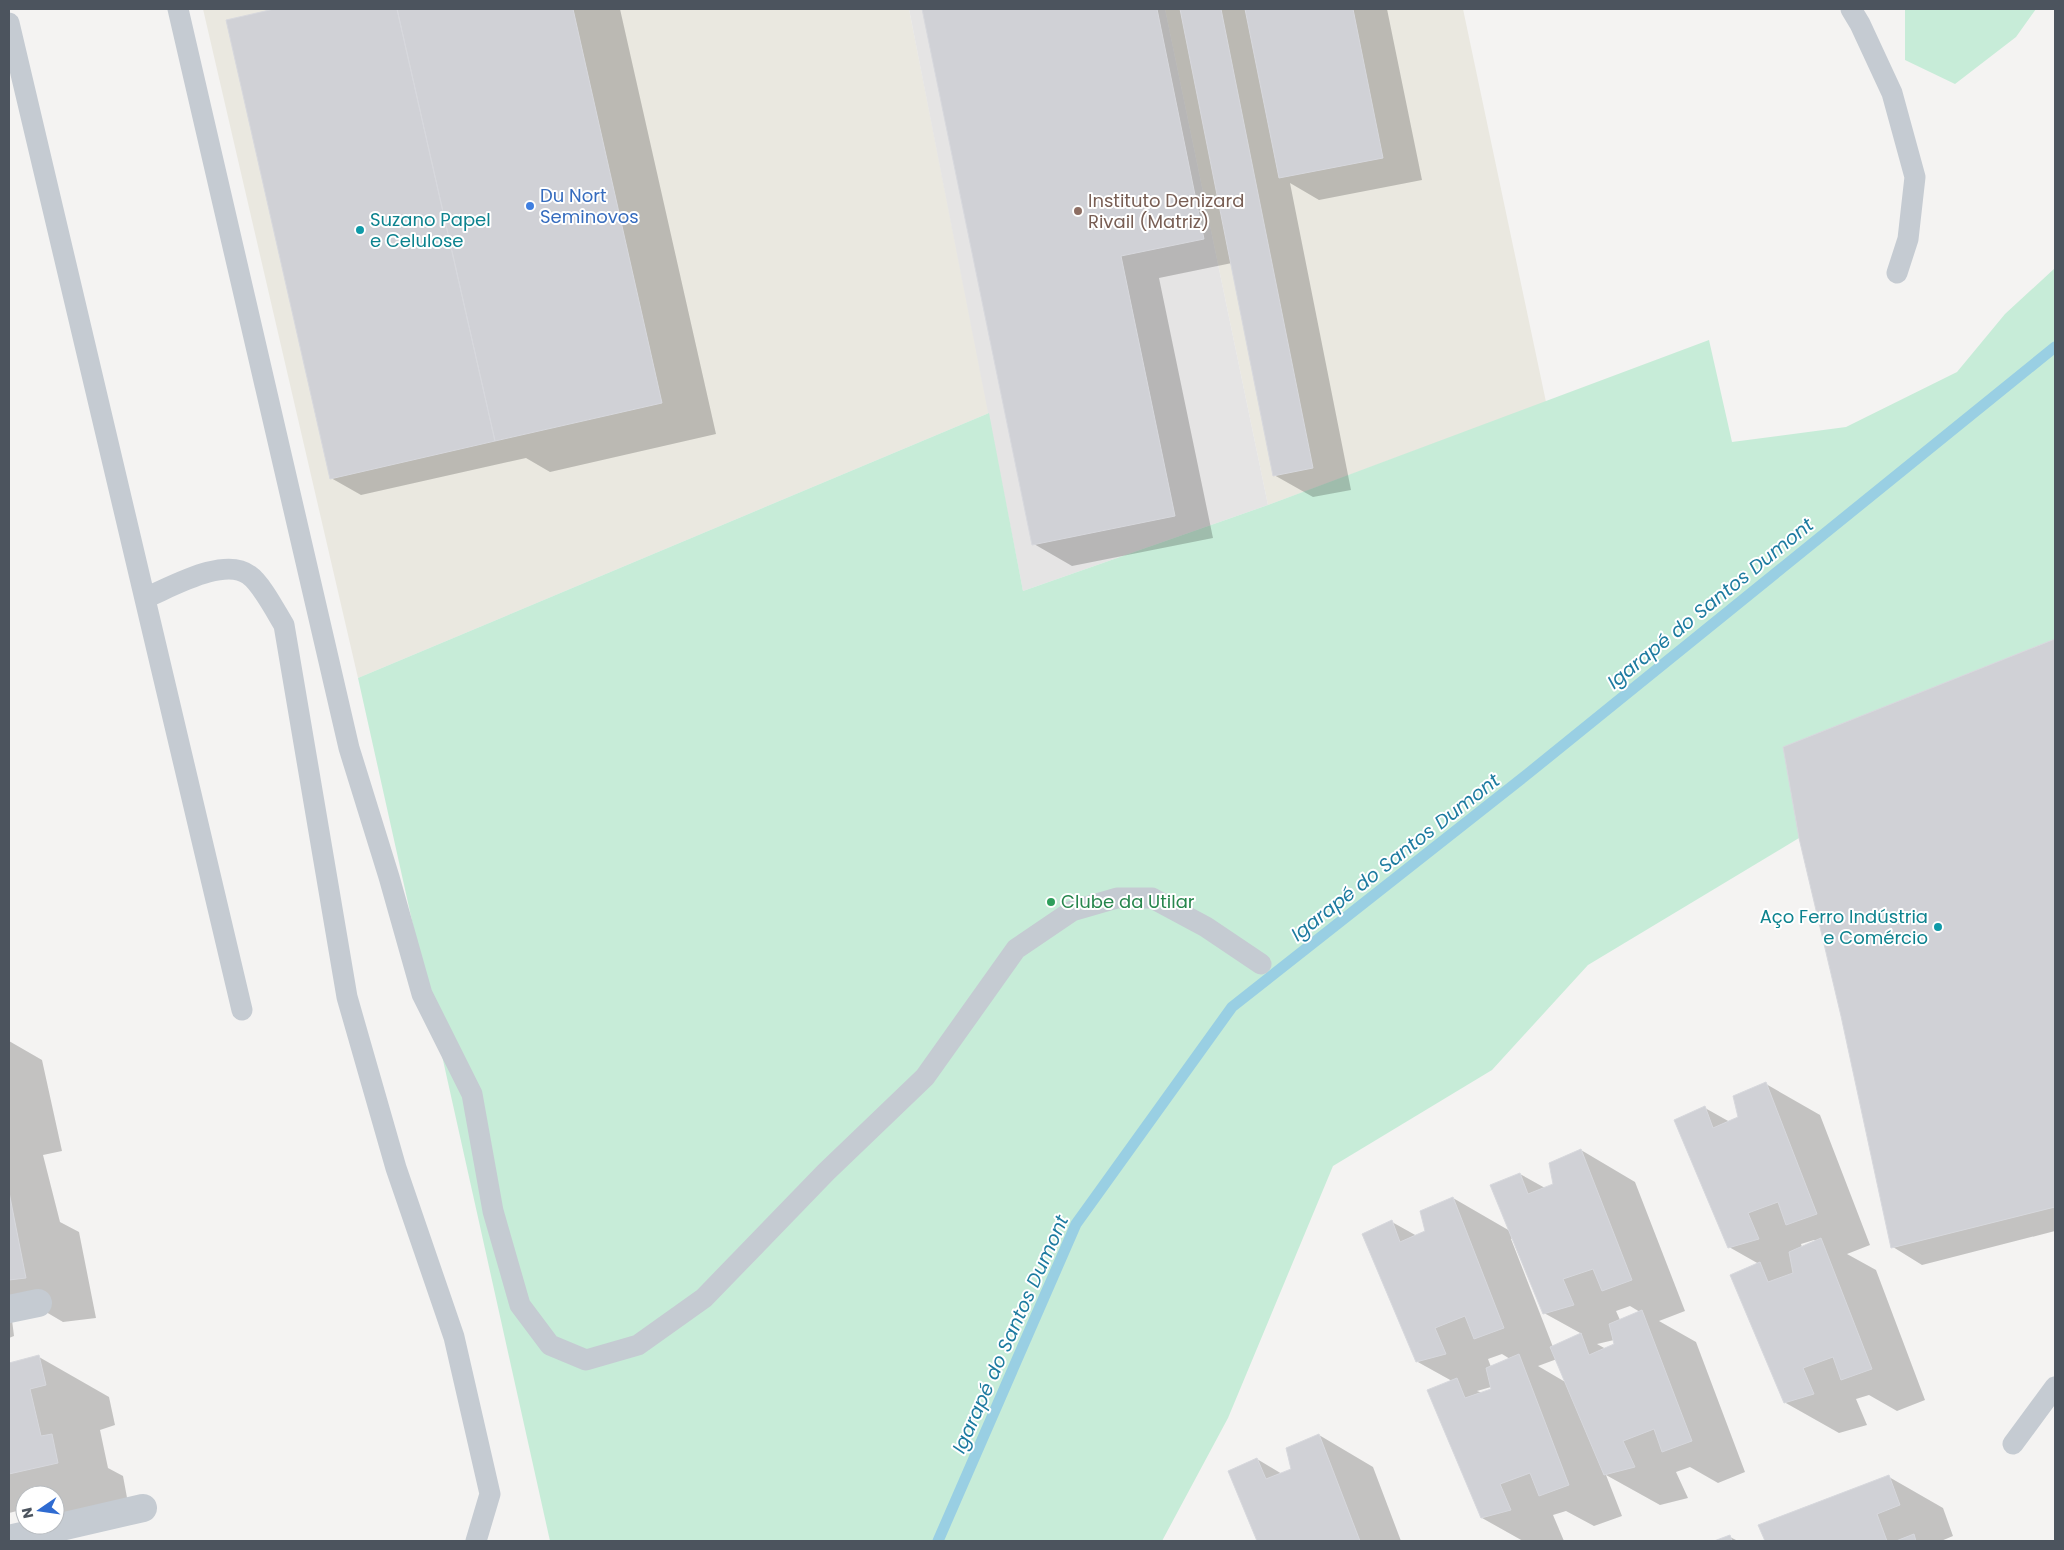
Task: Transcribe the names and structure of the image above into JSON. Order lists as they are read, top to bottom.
{
  "water": ["Igarapé do Santos Dumont"],
  "places": [
    "Du Nort Seminovos",
    "Instituto Denizard Rivail (Matriz)",
    "Suzano Papel e Celulose",
    "Clube da Utilar",
    "Aço Ferro Indústria e Comércio"
  ],
  "north": "left"
}
